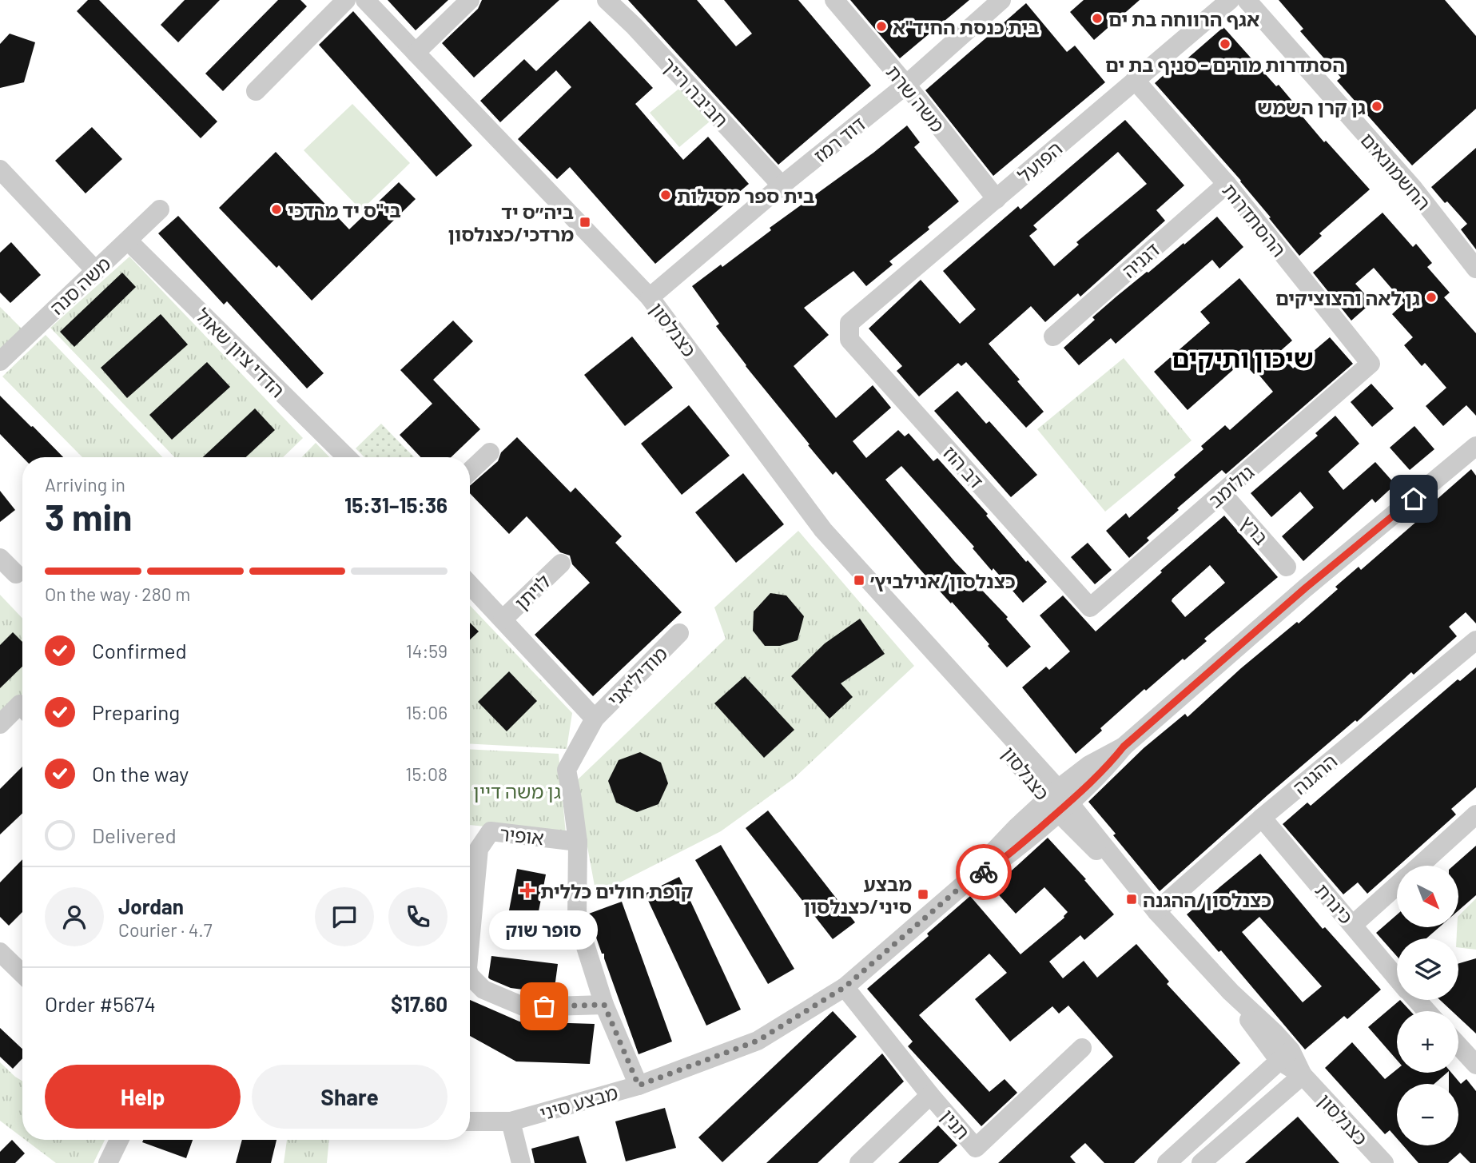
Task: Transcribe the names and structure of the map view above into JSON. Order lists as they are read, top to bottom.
{
  "streets": {
    "street": [
      "חביבה רייך",
      "משה שרת",
      "דוד רמז",
      "הפועל",
      "החשמונאים",
      "ההסתדרות",
      "דגניה",
      "משה סנה",
      "כצנלסון",
      "הדדי ציון שאול",
      "דב הוז",
      "גולומב",
      "ברץ",
      "לויתן",
      "מודיליאני",
      "ההגנה",
      "אופיר",
      "כינרת",
      "מבצע סיני",
      "תנין"
    ]
  },
  "crossings": [
    ["חביבה רייך", "דוד רמז"],
    ["משה שרת", "דוד רמז"],
    ["משה שרת", "הפועל"],
    ["דוד רמז", "כצנלסון"],
    ["הפועל", "ההסתדרות"],
    ["הפועל", "דב הוז"],
    ["ההסתדרות", "דגניה"],
    ["ההסתדרות", "גולומב"],
    ["משה סנה", "הדדי ציון שאול"],
    ["כצנלסון", "ההגנה"],
    ["כצנלסון", "מבצע סיני"],
    ["דב הוז", "גולומב"],
    ["גולומב", "ברץ"],
    ["מודיליאני", "אופיר"],
    ["מודיליאני", "מבצע סיני"],
    ["ההגנה", "כינרת"],
    ["מבצע סיני", "תנין"]
  ],
  "districts": ["שיכון ותיקים"],
  "parks": ["גן משה דיין"],
  "places": {
    "other": [
      "אגף הרווחה בת ים",
      "בית כנסת החיד\"א",
      "הסתדרות מורים - סניף בת ים",
      "גן קרן השמש",
      "בית ספר מסילות",
      "בי\"ס יד מרדכי",
      "גן לאה והצוציקים",
      "סופר שוק"
    ],
    "transit": [
      "ביה״ס יד מרדכי/כצנלסון",
      "כצנלסון/אנילביץ׳",
      "מבצע סיני/כצנלסון",
      "כצנלסון/ההגנה"
    ],
    "health": ["קופת חולים כללית"]
  },
  "north": "bottom right",
  "page": {
    "heading": ["3 min", "Arriving in", "15:31–15:36"],
    "panel": [
      "Jordan",
      "Courier · 4.7",
      "Order #5674",
      "$17.60"
    ],
    "bar": "On the way · 280 m",
    "list": [
      ["Confirmed", "14:59"],
      ["Preparing", "15:06"],
      ["On the way", "15:08"],
      "Delivered"
    ],
    "map_buttons": ["+", "−"],
    "bubble": "סופר שוק",
    "buttons": ["Help", "Share"]
  }
}
